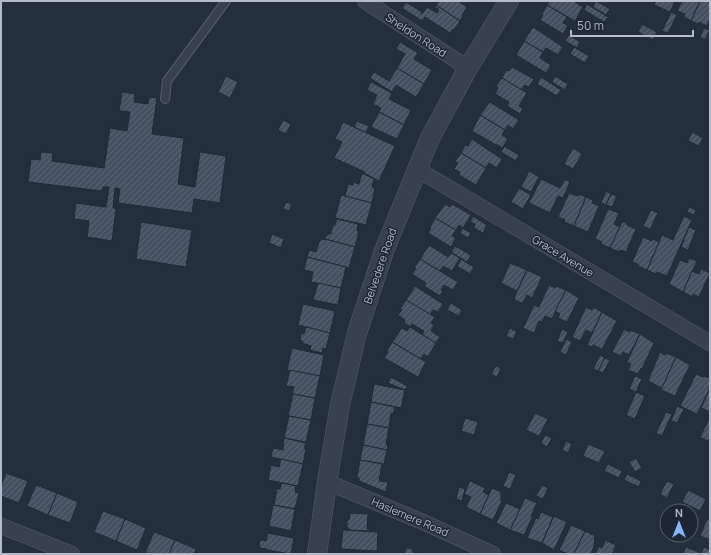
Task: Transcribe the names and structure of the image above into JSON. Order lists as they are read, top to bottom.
{
  "streets": {
    "street": [
      "Sheldon Road",
      "Grace Avenue",
      "Belvedere Road",
      "Haslemere Road"
    ]
  },
  "crossings": [
    ["Sheldon Road", "Belvedere Road"],
    ["Grace Avenue", "Belvedere Road"],
    ["Belvedere Road", "Haslemere Road"]
  ],
  "scale_bar": "50 m",
  "north": "top"
}
